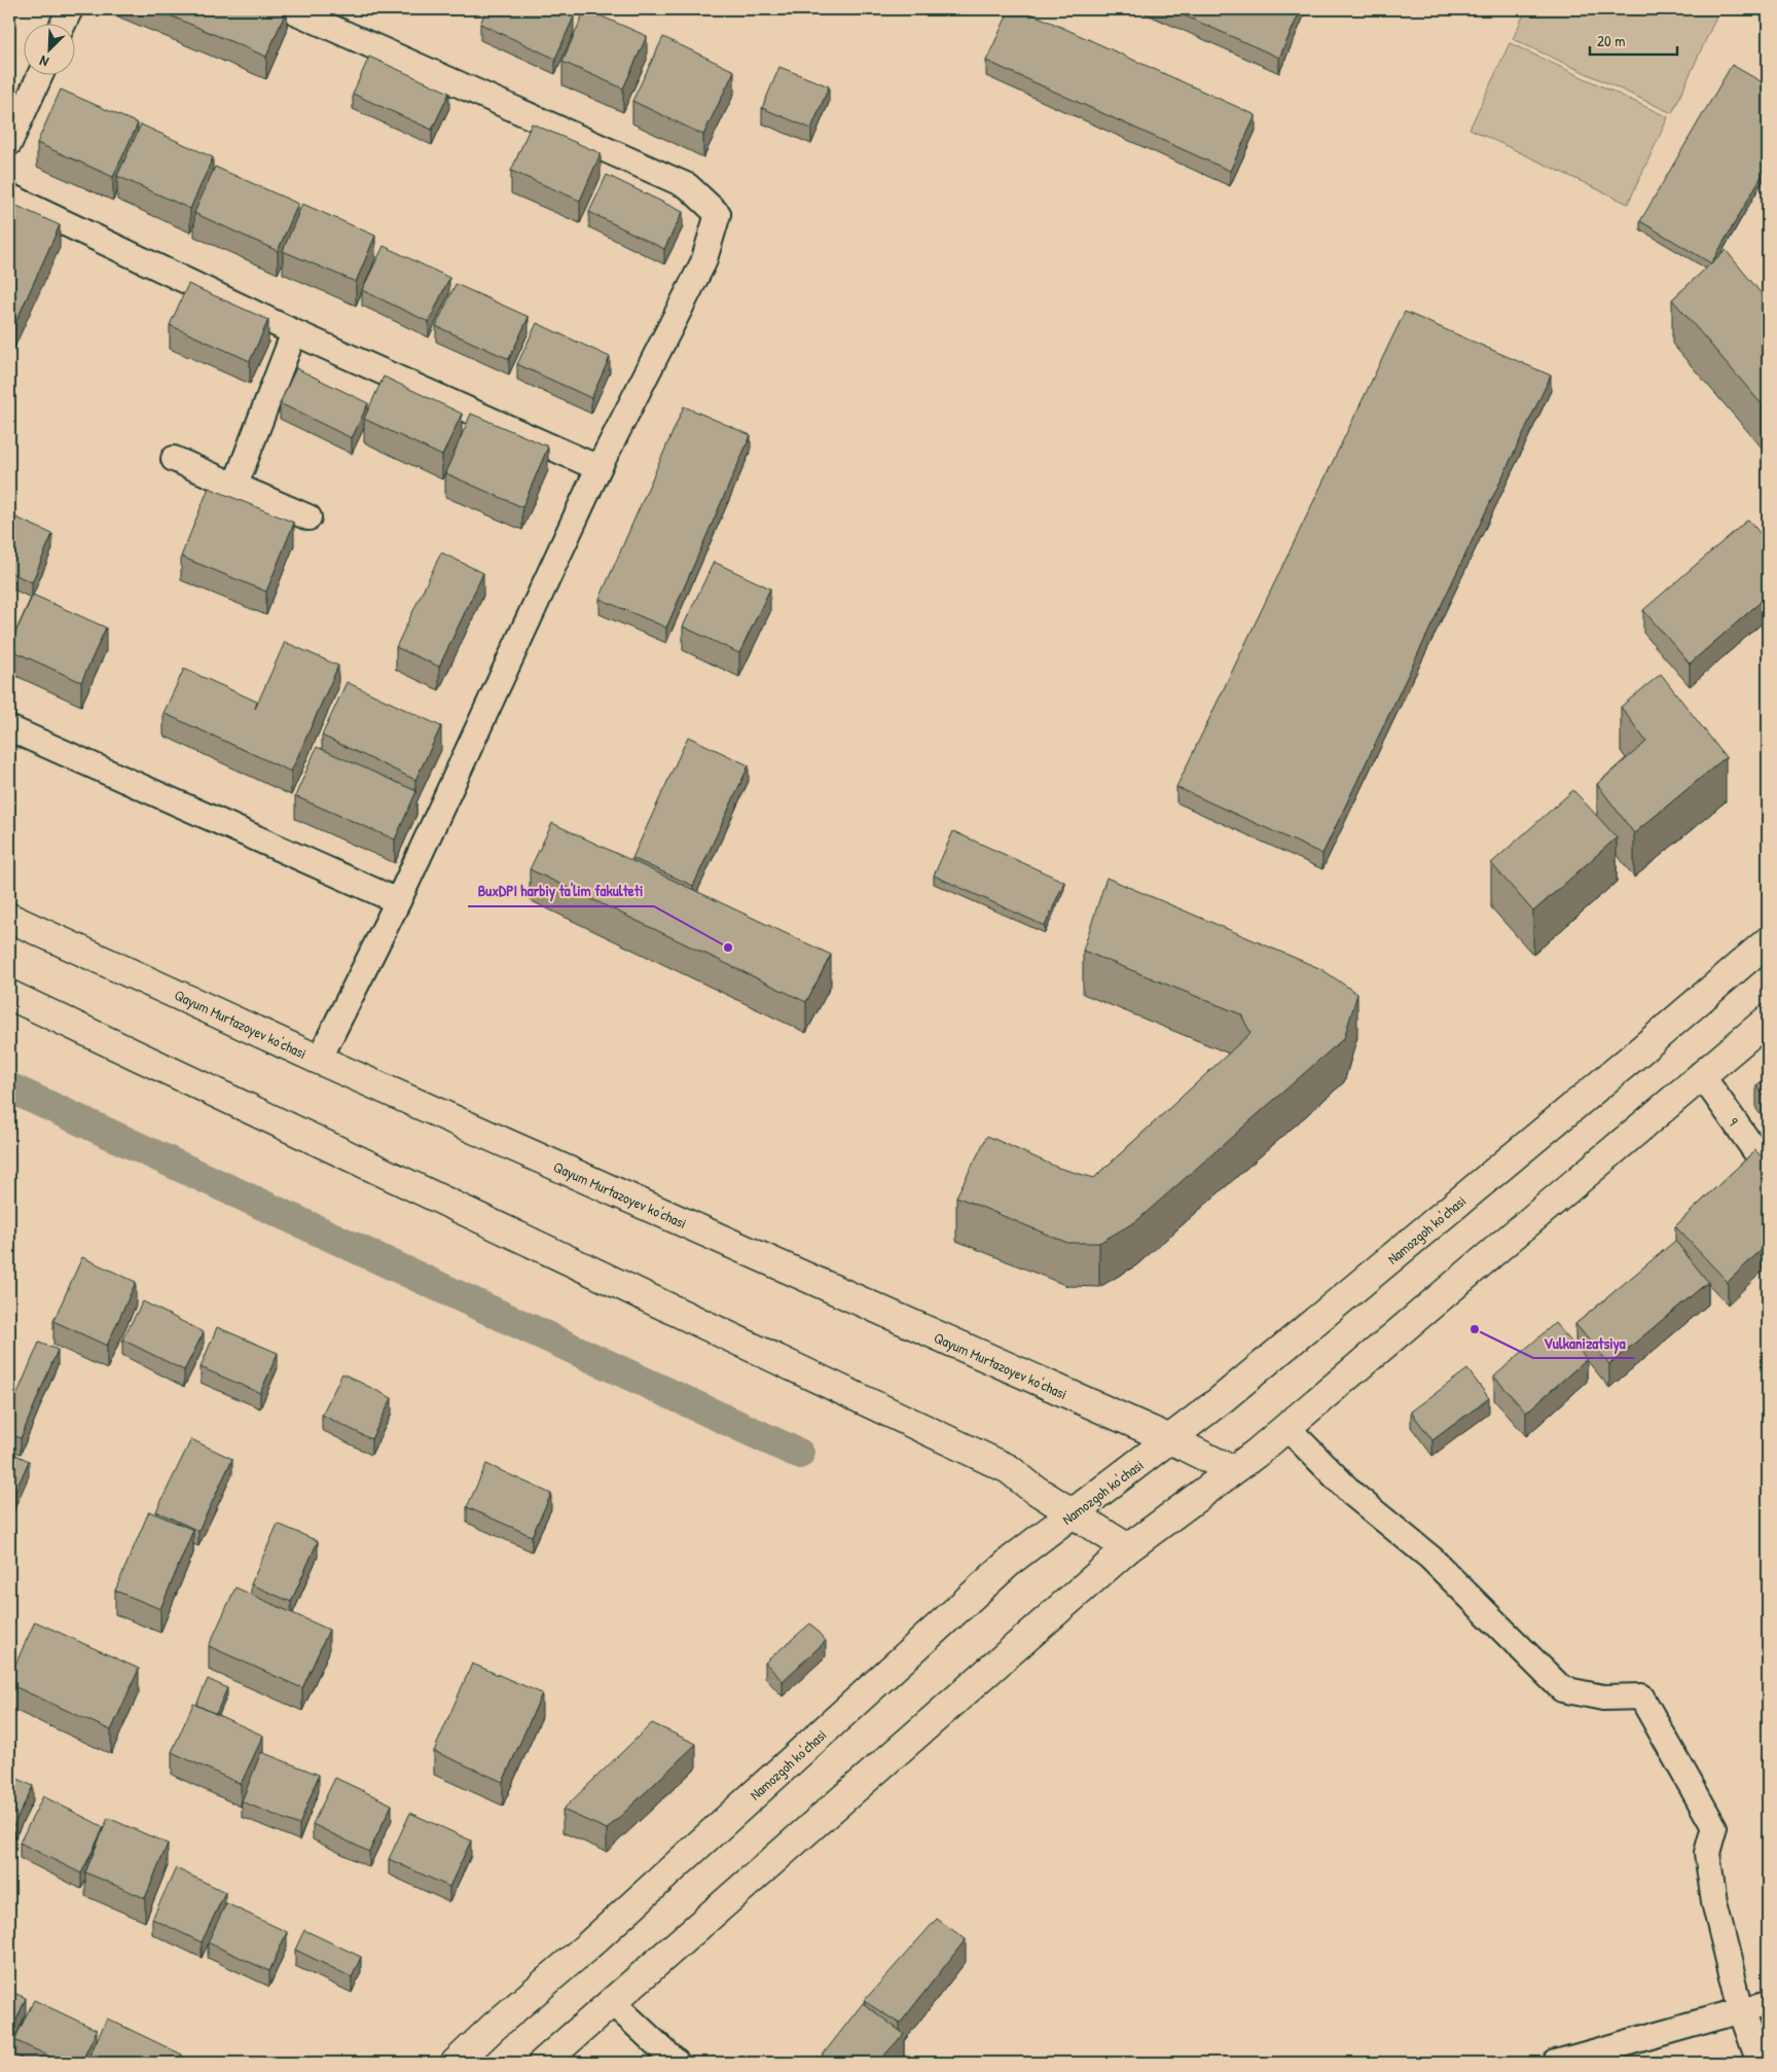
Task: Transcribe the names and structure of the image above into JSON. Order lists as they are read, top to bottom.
{
  "streets": {
    "main road": ["Qayum Murtazoyev ko'chasi", "Namozgoh ko'chasi"],
    "street": ["9"]
  },
  "crossings": [
    ["Qayum Murtazoyev ko'chasi", "Namozgoh ko'chasi"]
  ],
  "places": ["BuxDPI harbiy ta'lim fakulteti", "Vulkanizatsiya"],
  "scale_bar": "20 m",
  "north": "bottom left"
}
